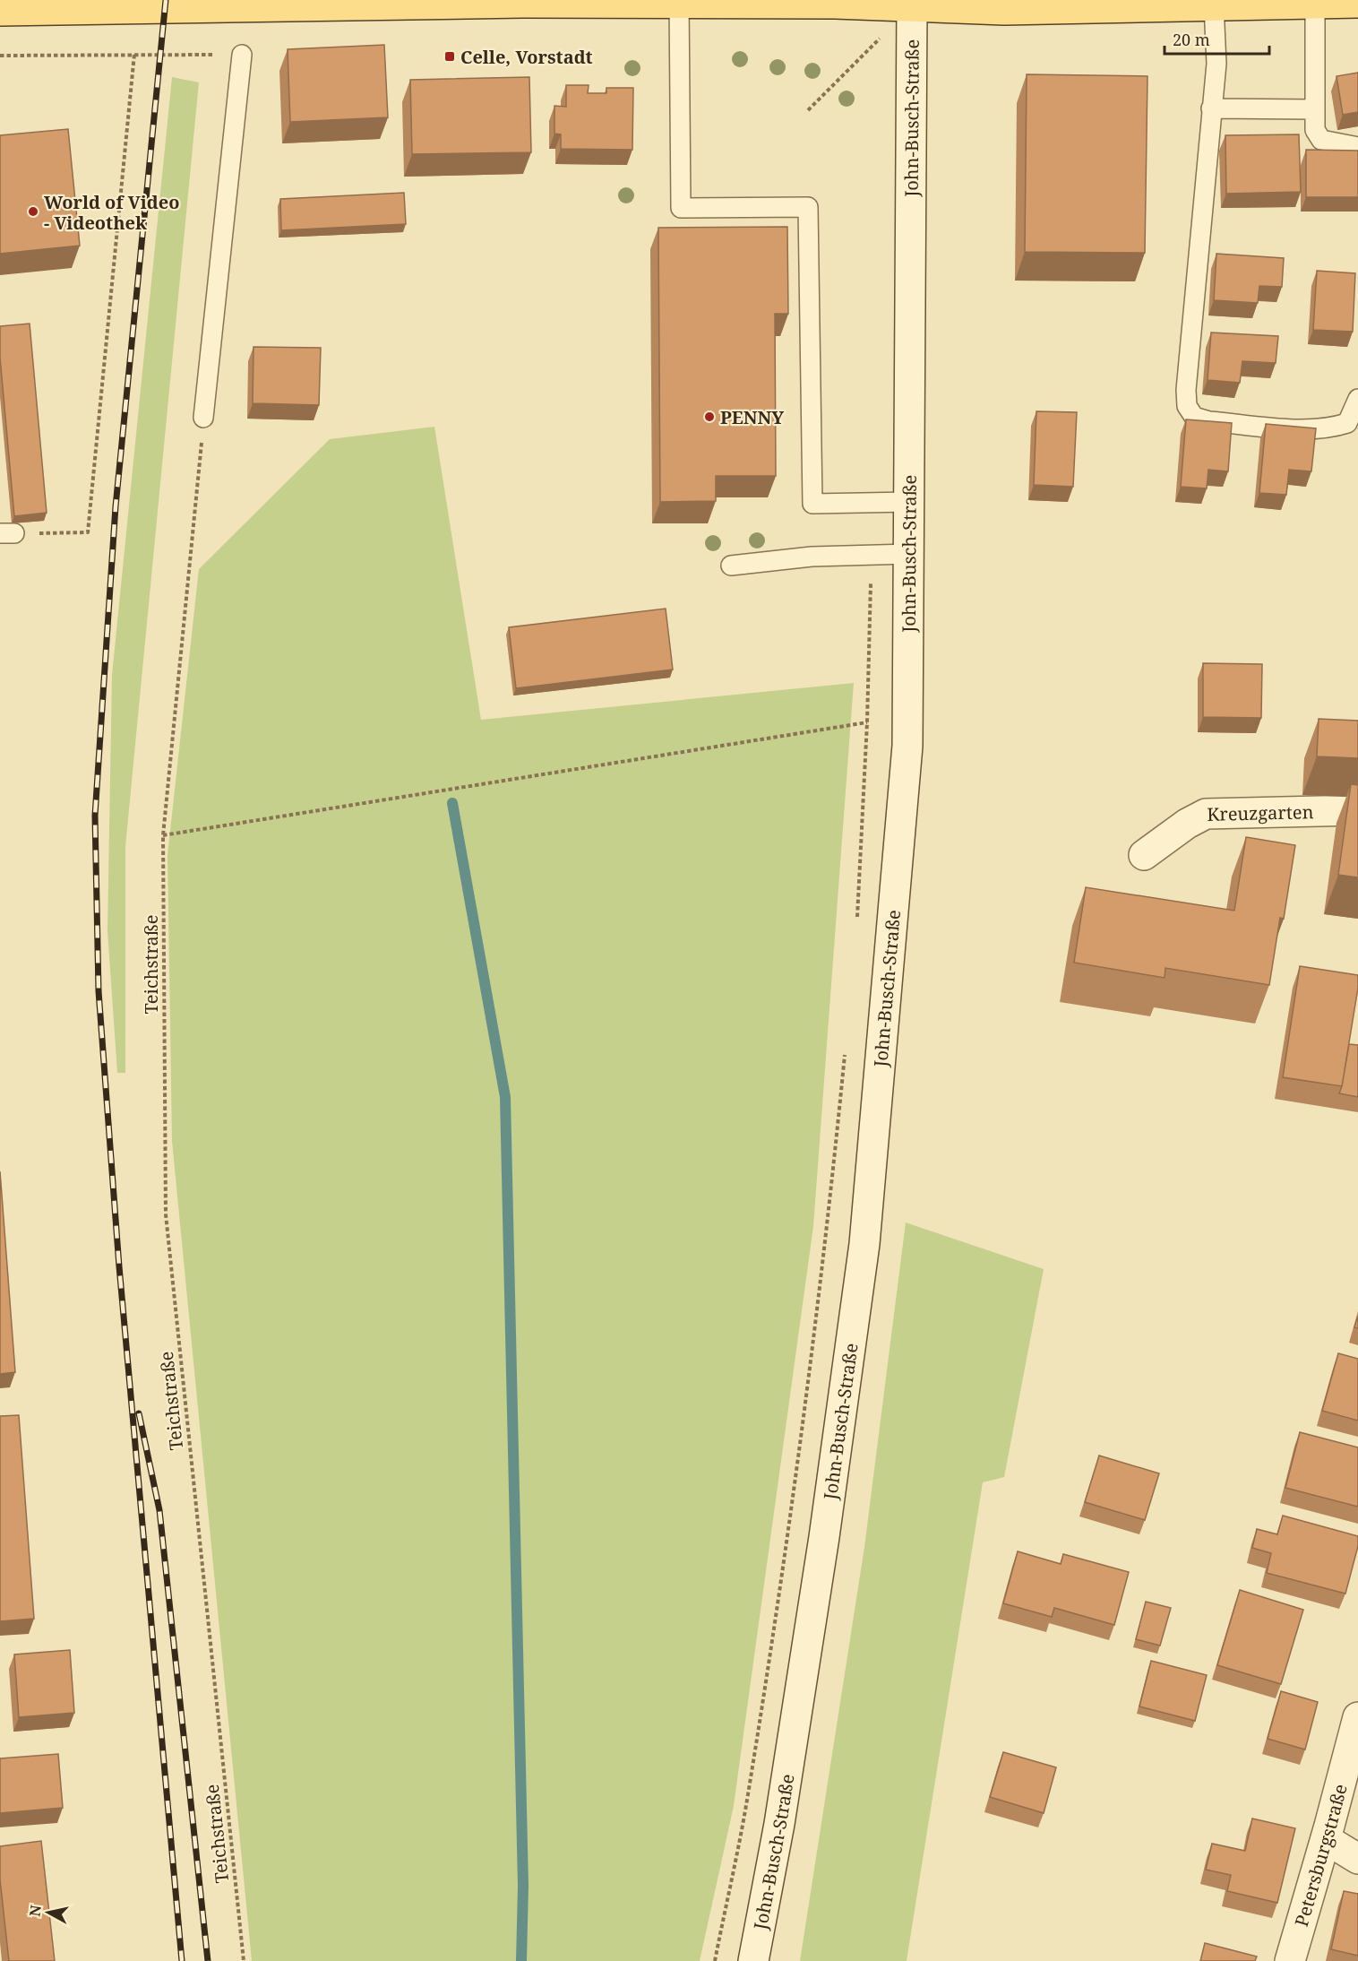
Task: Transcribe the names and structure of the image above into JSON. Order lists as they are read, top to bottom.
{
  "streets": {
    "main road": ["John-Busch-Straße", "Kreuzgarten", "Petersburgstraße"],
    "path": ["Teichstraße"]
  },
  "places": {
    "transit": ["Celle, Vorstadt"],
    "other": ["World of Video - Videothek", "PENNY"]
  },
  "scale_bar": "20 m",
  "north": "left"
}
